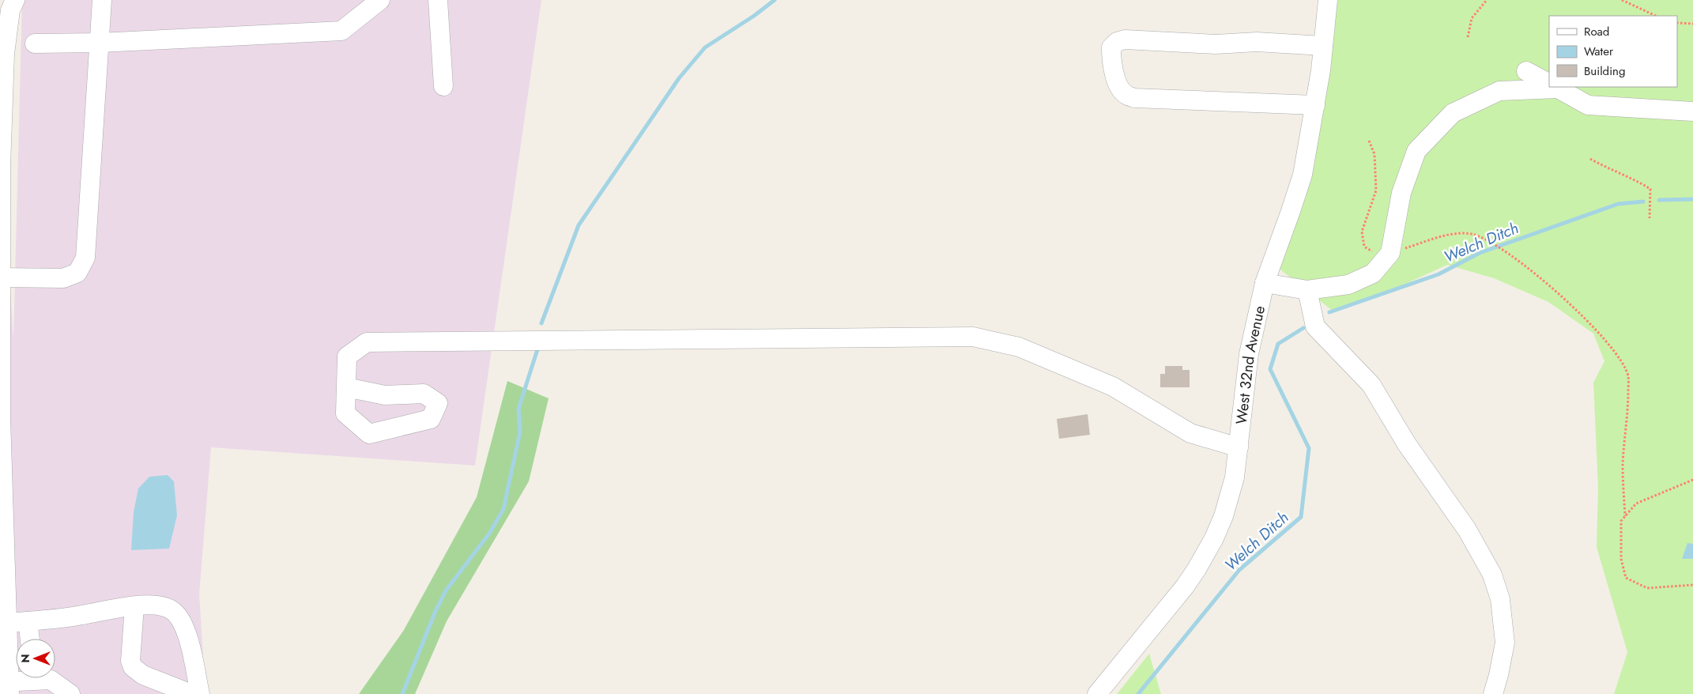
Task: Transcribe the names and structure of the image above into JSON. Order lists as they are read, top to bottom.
{
  "streets": {
    "street": ["West 32nd Avenue"]
  },
  "water": ["Welch Ditch"],
  "legend": ["Road", "Water", "Building"],
  "north": "left"
}
